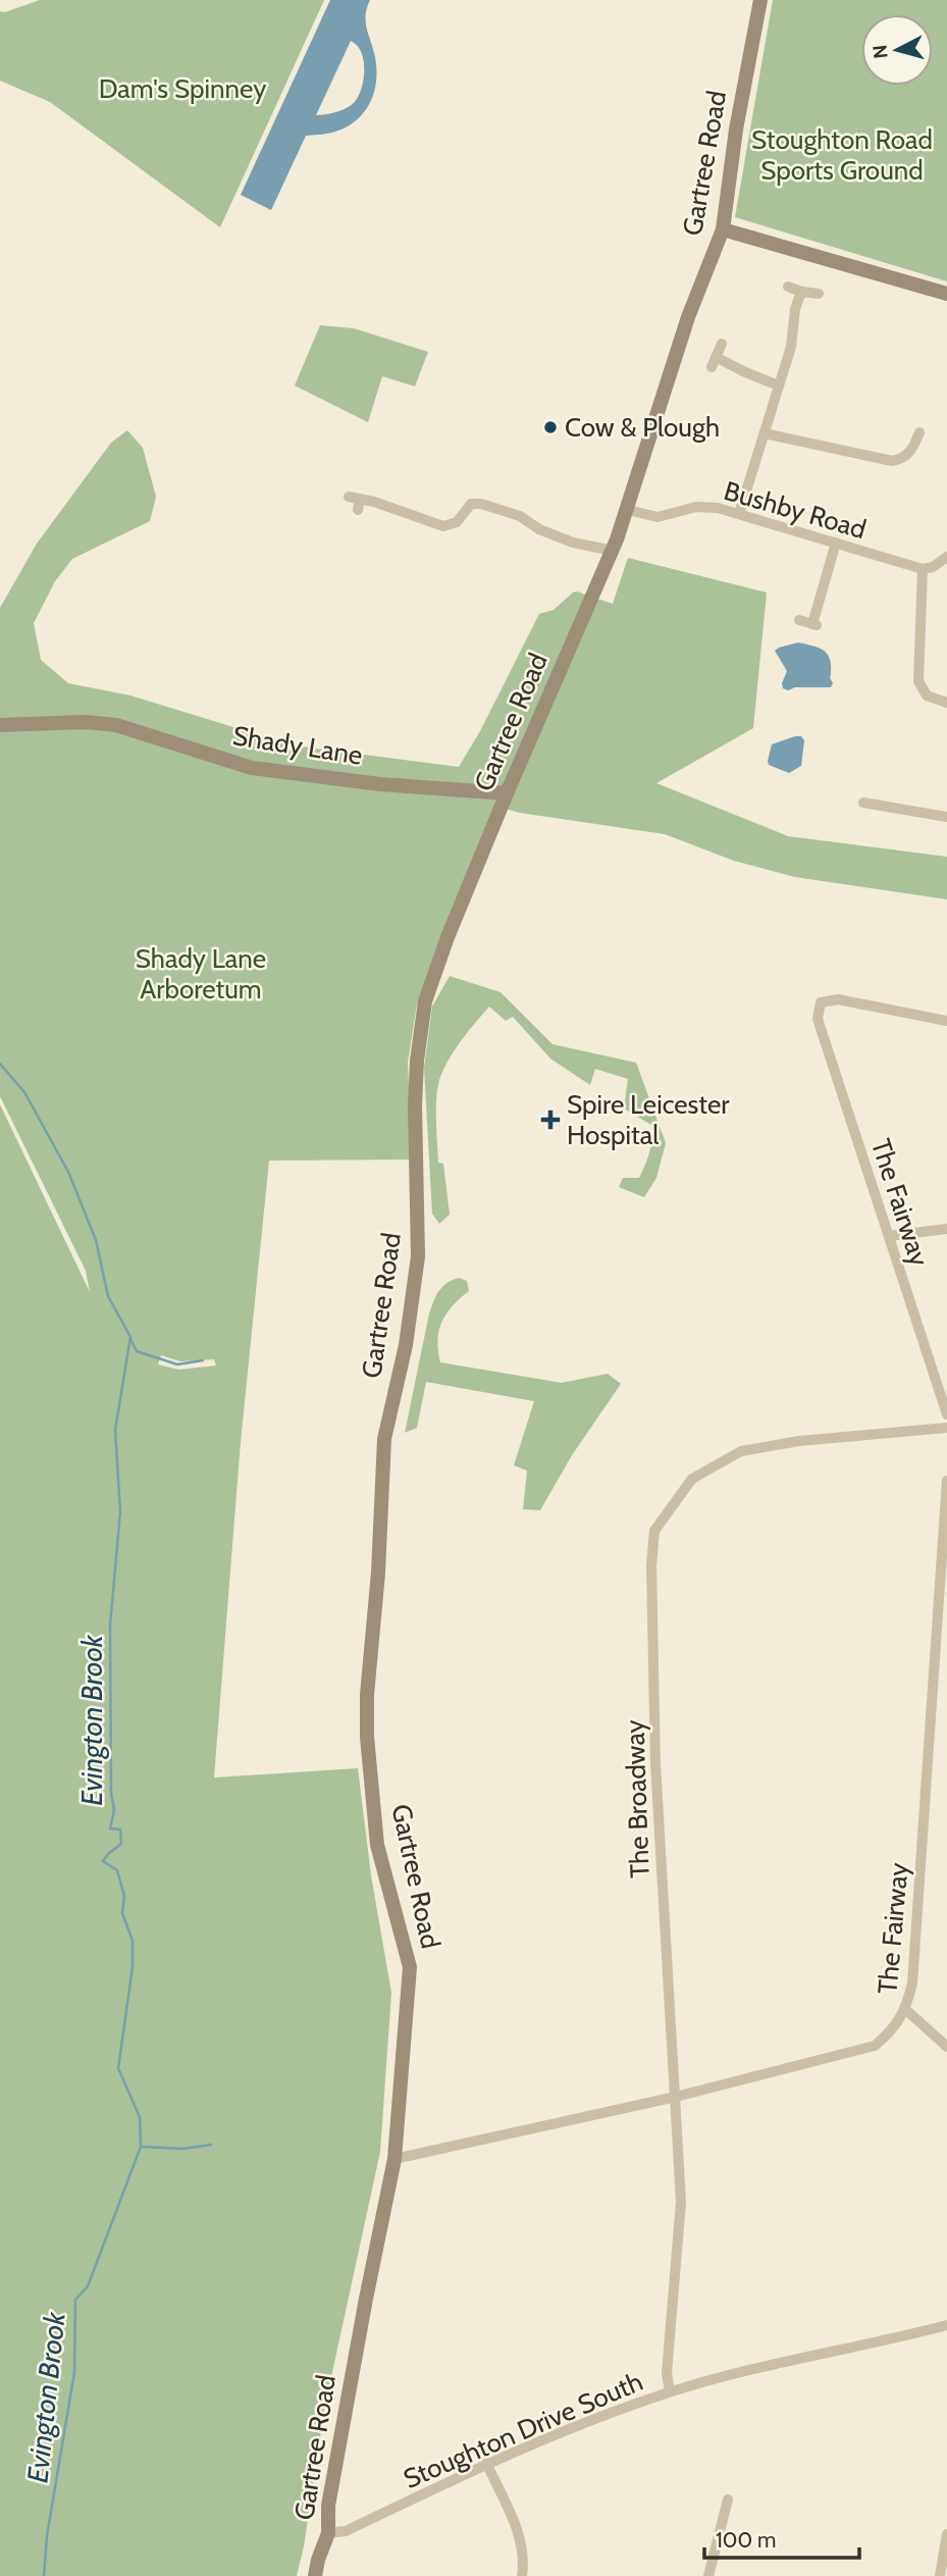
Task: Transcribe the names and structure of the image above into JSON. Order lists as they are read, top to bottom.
{
  "streets": {
    "main road": ["Gartree Road", "Shady Lane"],
    "street": [
      "Bushby Road",
      "The Fairway",
      "The Broadway",
      "Stoughton Drive South"
    ]
  },
  "crossings": [
    ["Gartree Road", "Bushby Road"],
    ["Gartree Road", "Shady Lane"],
    ["Gartree Road", "The Fairway"],
    ["Gartree Road", "Stoughton Drive South"],
    ["The Fairway", "The Broadway"],
    ["The Broadway", "Stoughton Drive South"]
  ],
  "water": ["Evington Brook"],
  "parks": ["Dam's Spinney", "Stoughton Road Sports Ground", "Shady Lane Arboretum"],
  "places": {
    "other": ["Cow & Plough"],
    "health": ["Spire Leicester Hospital"]
  },
  "scale_bar": "100 m",
  "north": "left"
}
